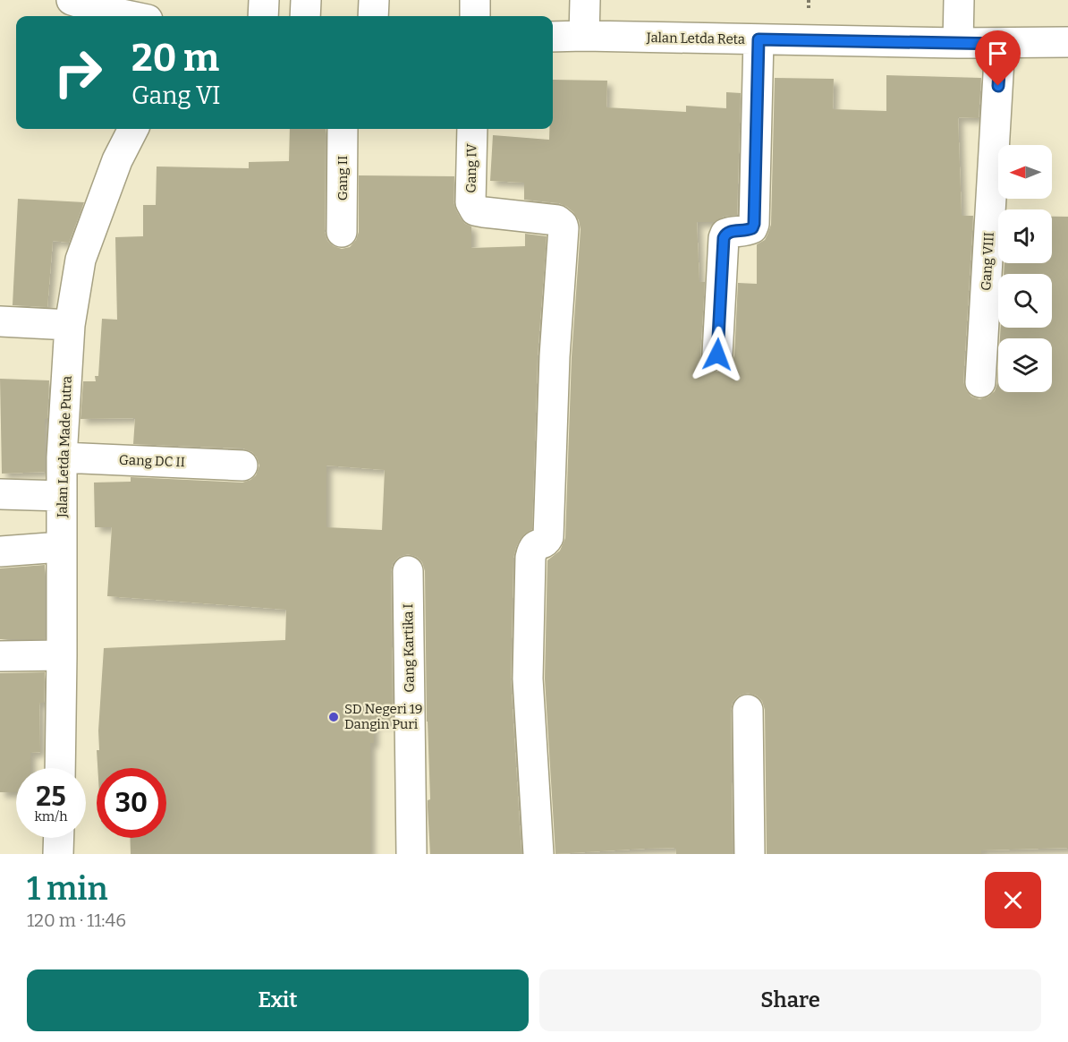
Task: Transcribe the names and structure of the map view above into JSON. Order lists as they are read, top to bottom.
{
  "streets": {
    "street": [
      "Jalan Letda Reta",
      "Gang IV",
      "Gang II",
      "Gang VIII",
      "Jalan Letda Made Putra",
      "Gang DC II",
      "Gang Kartika I"
    ]
  },
  "crossings": [
    ["Jalan Letda Reta", "Gang VIII"],
    ["Jalan Letda Made Putra", "Gang DC II"]
  ],
  "places": ["SD Negeri 19 Dangin Puri"],
  "north": "left",
  "page": {
    "turn": ["20 m", "Gang VI"],
    "speed": "25 km/h",
    "limit": "30",
    "heading": ["1 min", "120 m · 11:46"],
    "buttons": ["Exit", "Share"]
  }
}
